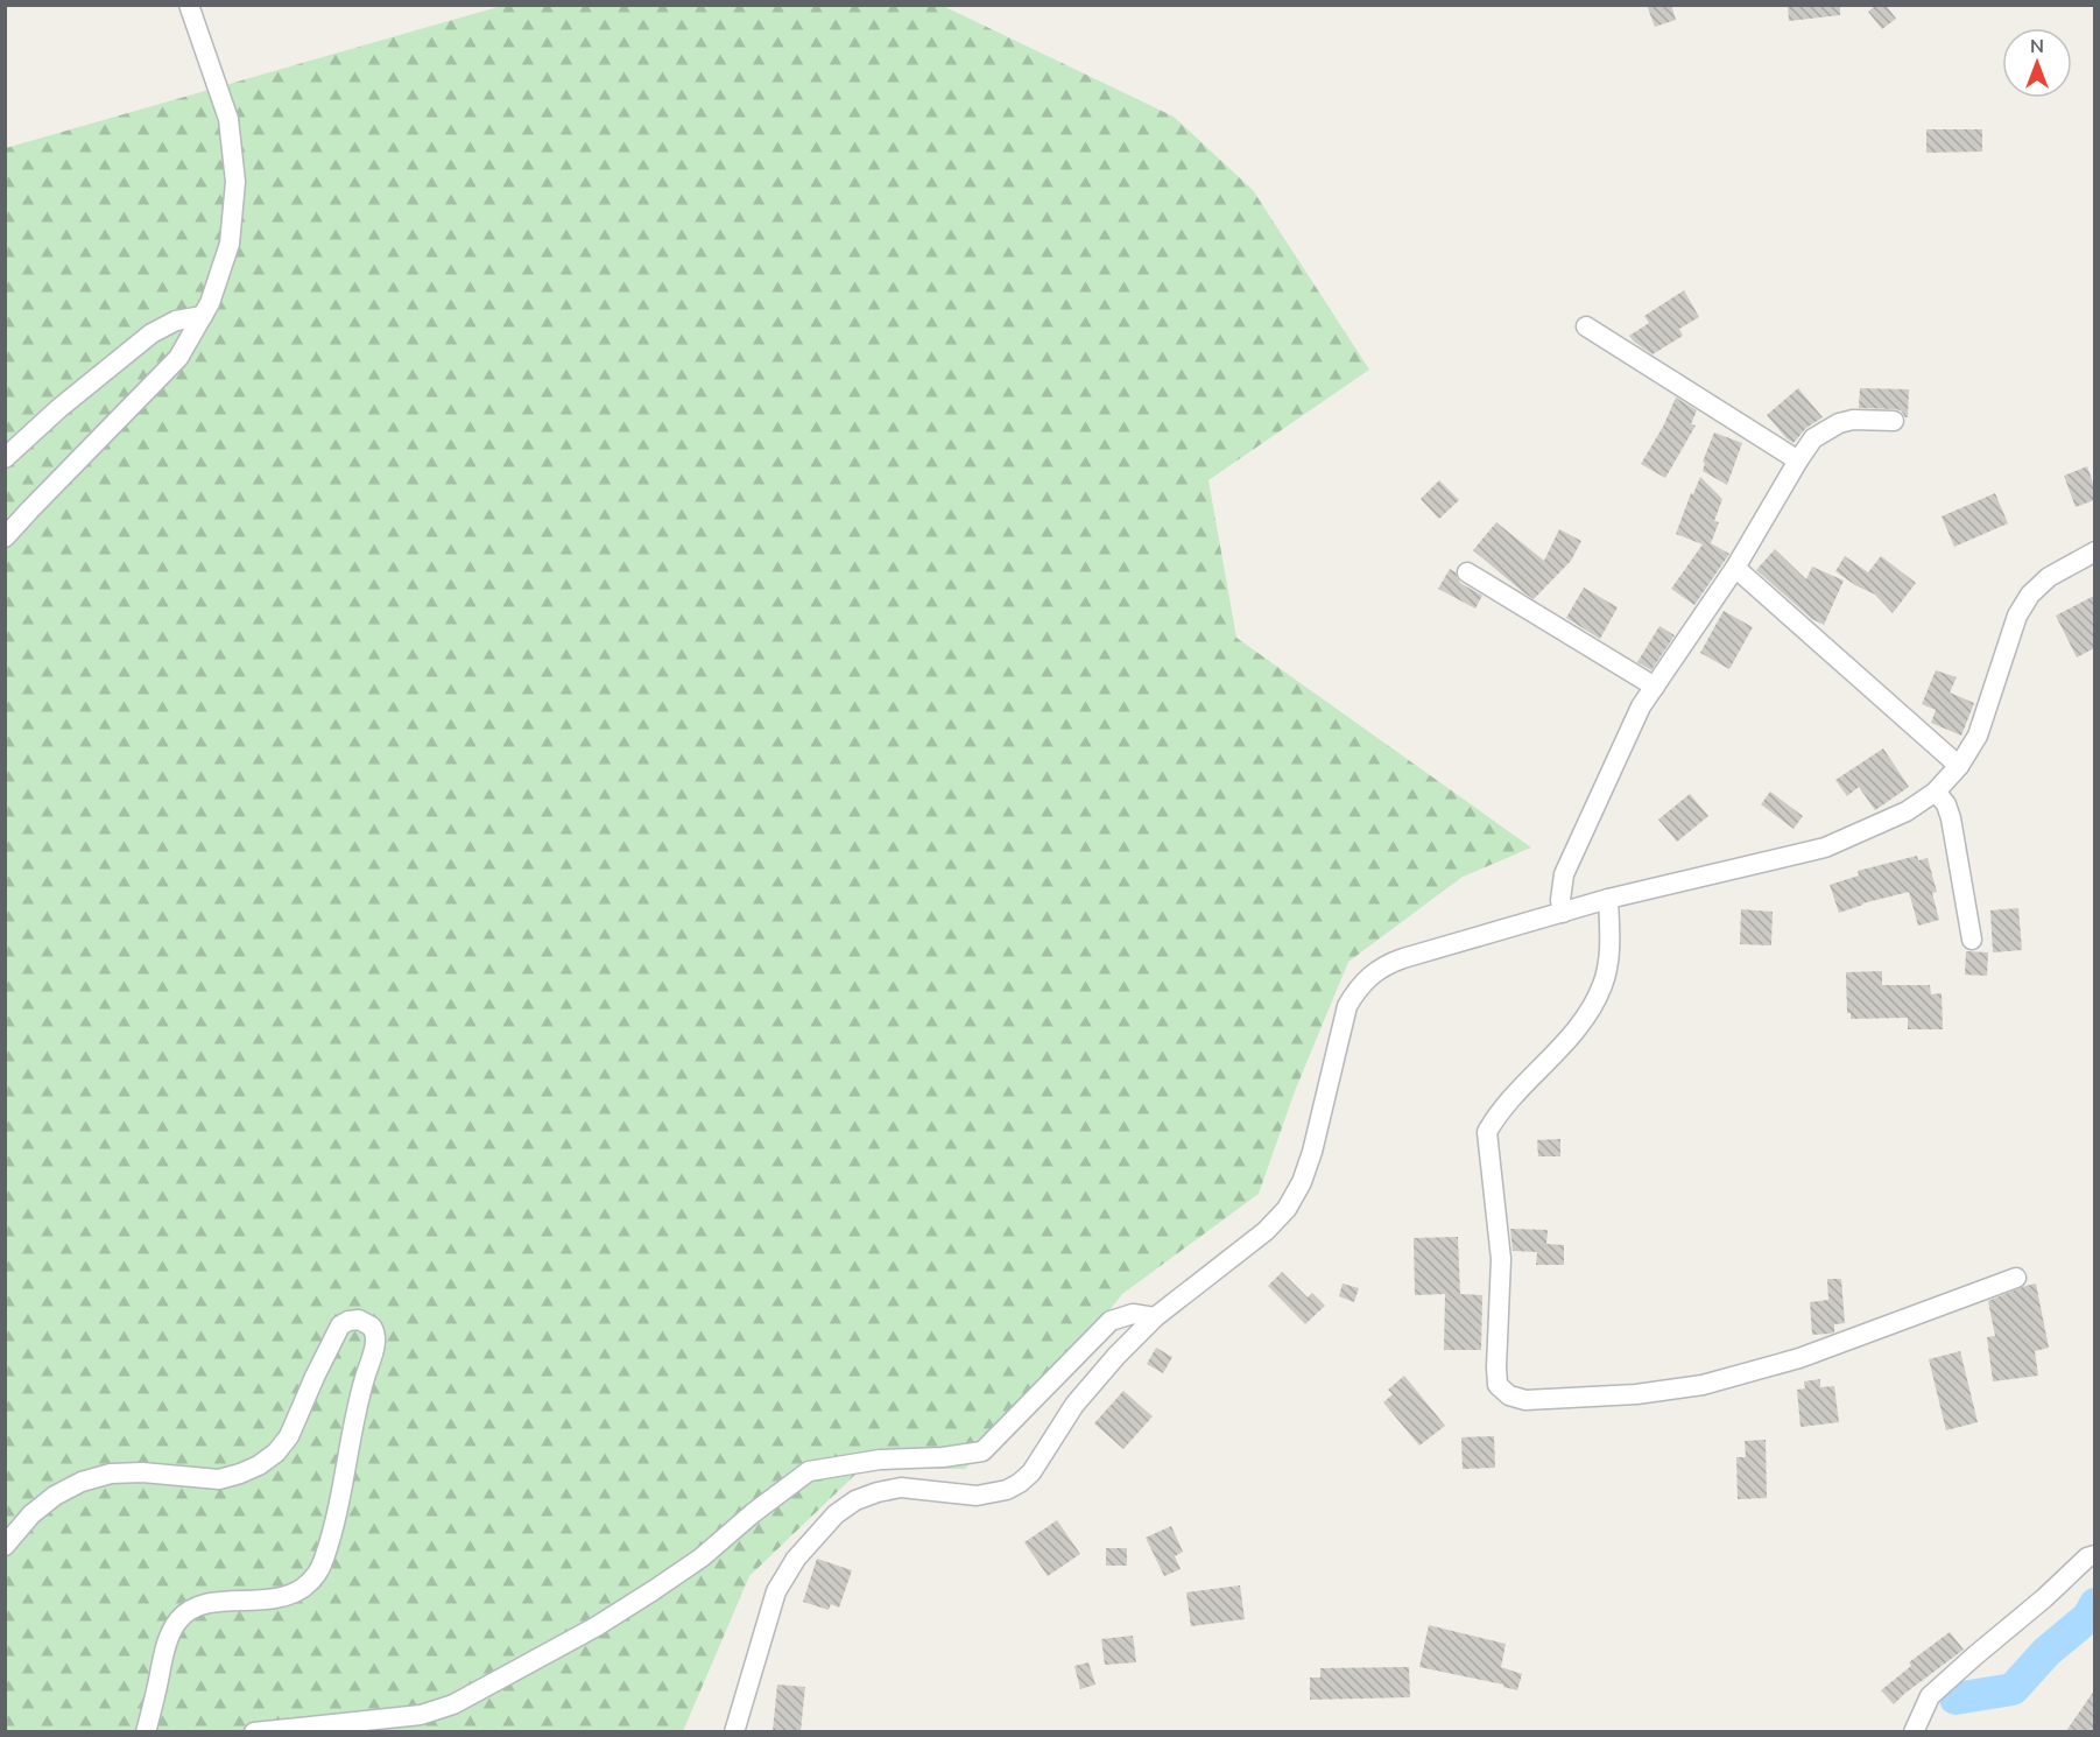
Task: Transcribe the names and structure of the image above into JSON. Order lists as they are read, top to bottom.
{
  "north": "top"
}
